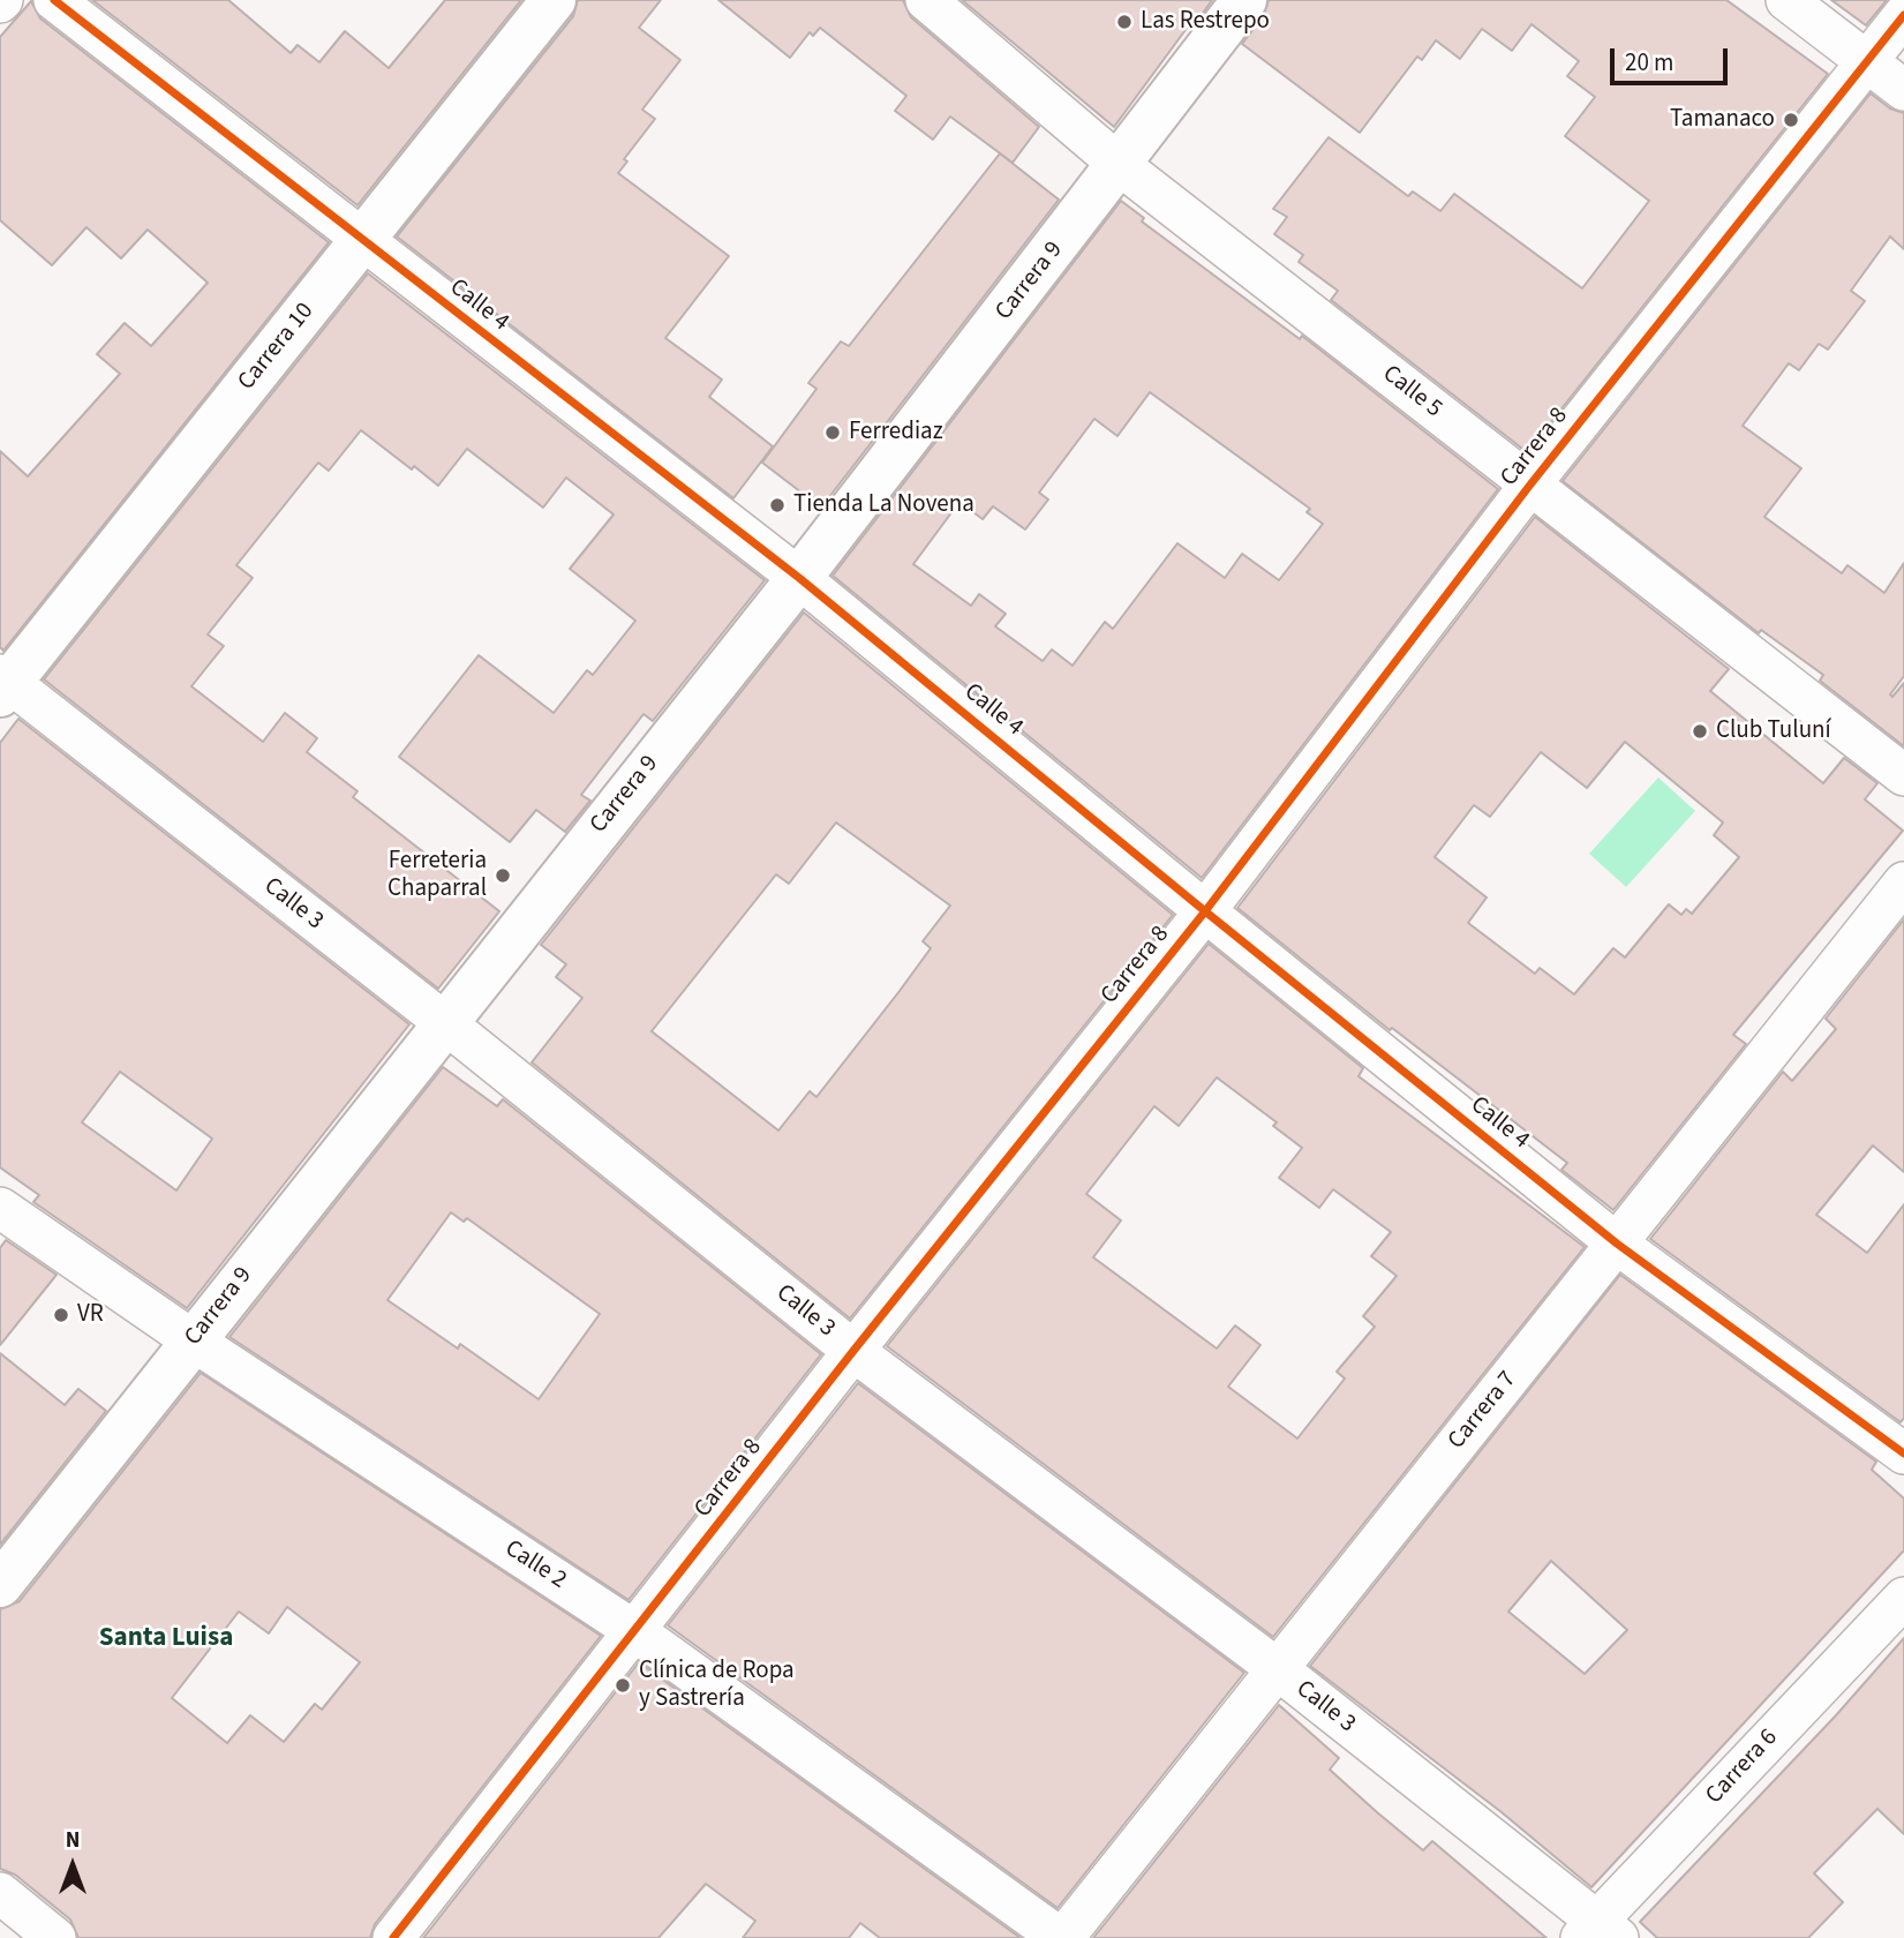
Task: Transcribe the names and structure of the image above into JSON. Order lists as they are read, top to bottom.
{
  "streets": {
    "main road": ["Carrera 9", "Carrera 10"],
    "street": [
      "Calle 4",
      "Calle 5",
      "Carrera 8",
      "Calle 3",
      "Carrera 7",
      "Calle 2",
      "Carrera 6"
    ]
  },
  "crossings": [
    ["Carrera 9", "Calle 4"],
    ["Carrera 9", "Calle 5"],
    ["Carrera 9", "Calle 3"],
    ["Carrera 9", "Calle 2"],
    ["Calle 4", "Carrera 10"],
    ["Calle 4", "Carrera 8"],
    ["Calle 4", "Carrera 7"],
    ["Carrera 10", "Calle 3"],
    ["Calle 5", "Carrera 8"],
    ["Carrera 8", "Calle 3"],
    ["Carrera 8", "Calle 2"],
    ["Calle 3", "Carrera 7"],
    ["Calle 3", "Carrera 6"],
    ["Carrera 7", "Calle 2"]
  ],
  "districts": ["Santa Luisa"],
  "places": [
    "Las Restrepo",
    "Tamanaco",
    "Ferrediaz",
    "Tienda La Novena",
    "Club Tuluní",
    "Ferreteria Chaparral",
    "VR",
    "Clínica de Ropa y Sastrería"
  ],
  "scale_bar": "20 m",
  "north": "top"
}
